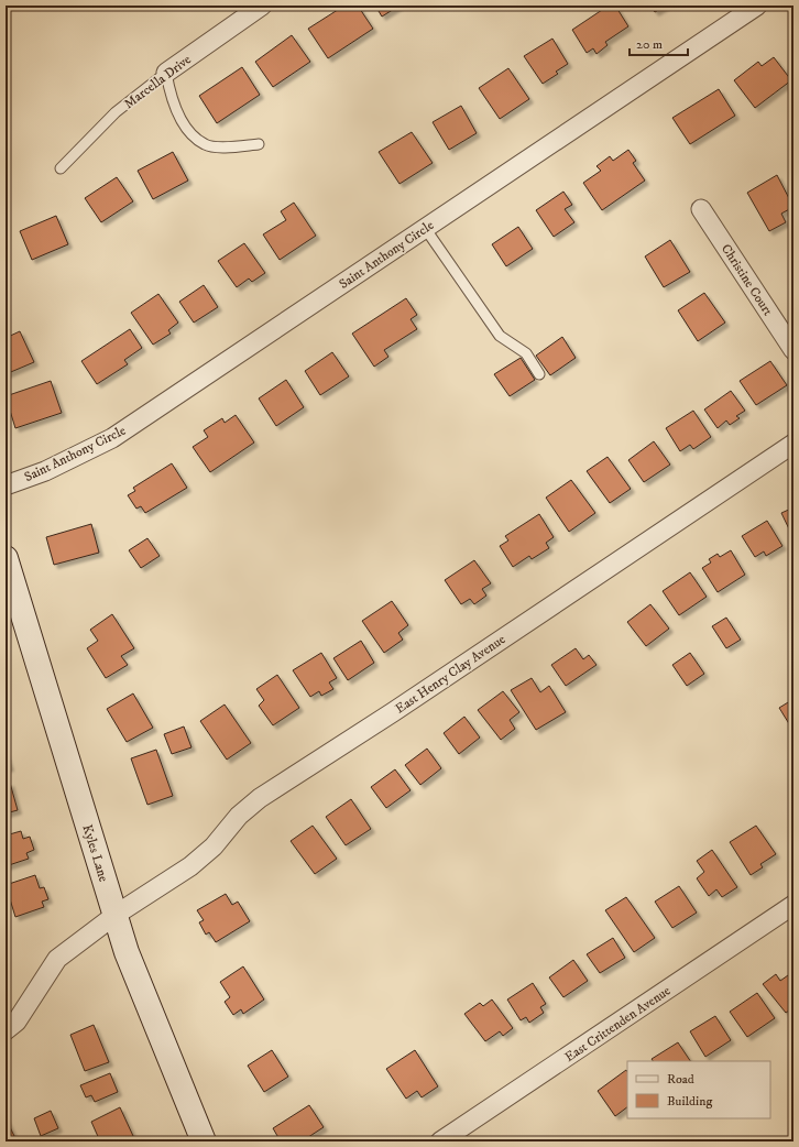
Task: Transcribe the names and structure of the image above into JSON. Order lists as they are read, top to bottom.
{
  "streets": {
    "main road": ["Kyles Lane"],
    "street": [
      "Marcella Drive",
      "Saint Anthony Circle",
      "Christine Court",
      "East Henry Clay Avenue",
      "East Crittenden Avenue"
    ]
  },
  "crossings": [
    ["East Henry Clay Avenue", "Kyles Lane"]
  ],
  "legend": ["Road", "Building"],
  "scale_bar": "20 m"
}
